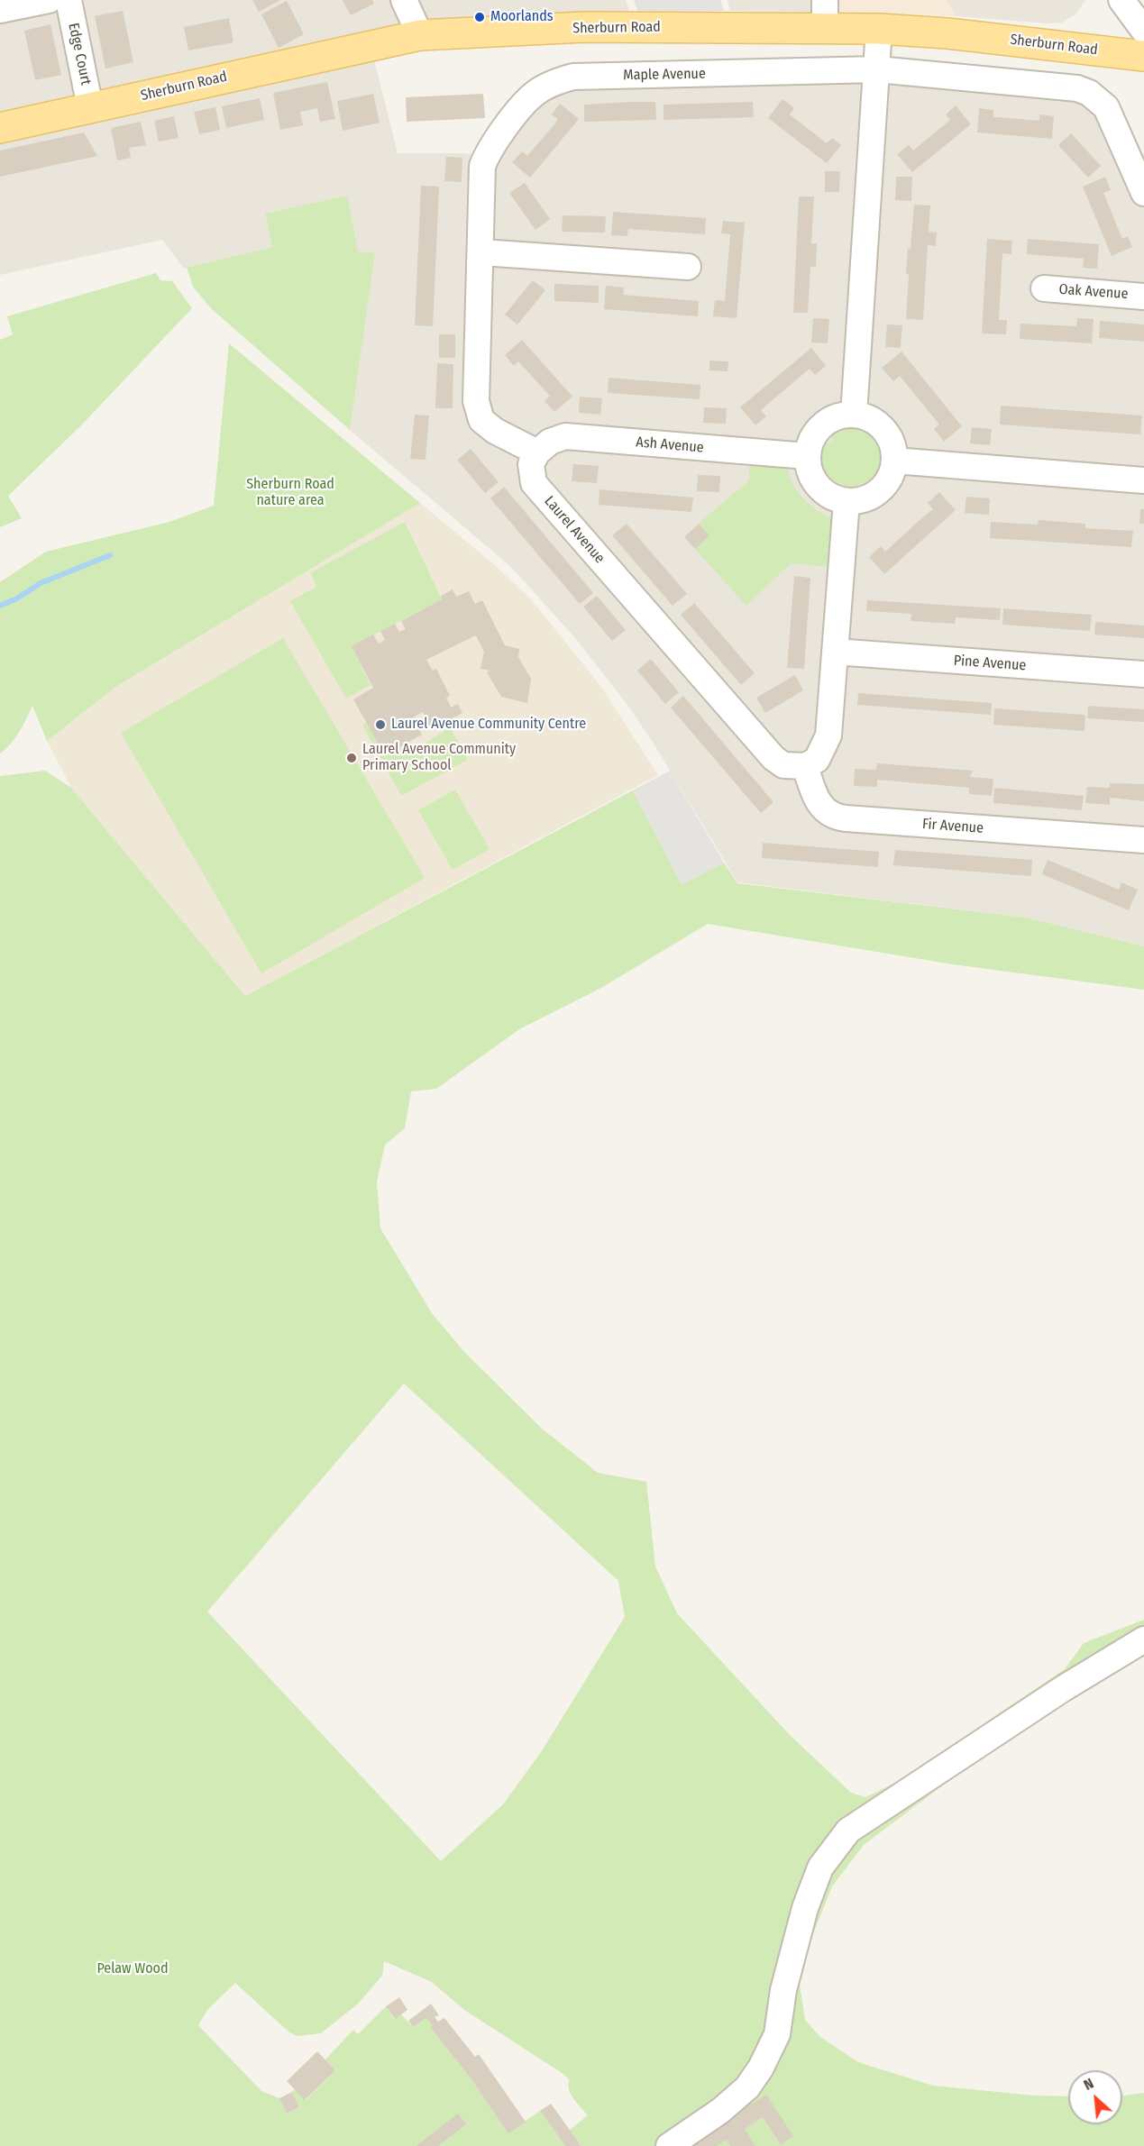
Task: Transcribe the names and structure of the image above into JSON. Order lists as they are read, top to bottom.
{
  "streets": {
    "main road": ["Sherburn Road"],
    "street": [
      "Edge Court",
      "Maple Avenue",
      "Oak Avenue",
      "Ash Avenue",
      "Laurel Avenue",
      "Pine Avenue",
      "Fir Avenue"
    ]
  },
  "crossings": [
    ["Sherburn Road", "Edge Court"],
    ["Ash Avenue", "Laurel Avenue"],
    ["Laurel Avenue", "Fir Avenue"]
  ],
  "parks": ["Sherburn Road nature area", "Pelaw Wood"],
  "places": ["Moorlands", "Laurel Avenue Community Centre", "Laurel Avenue Community Primary School"],
  "north": "top left"
}
